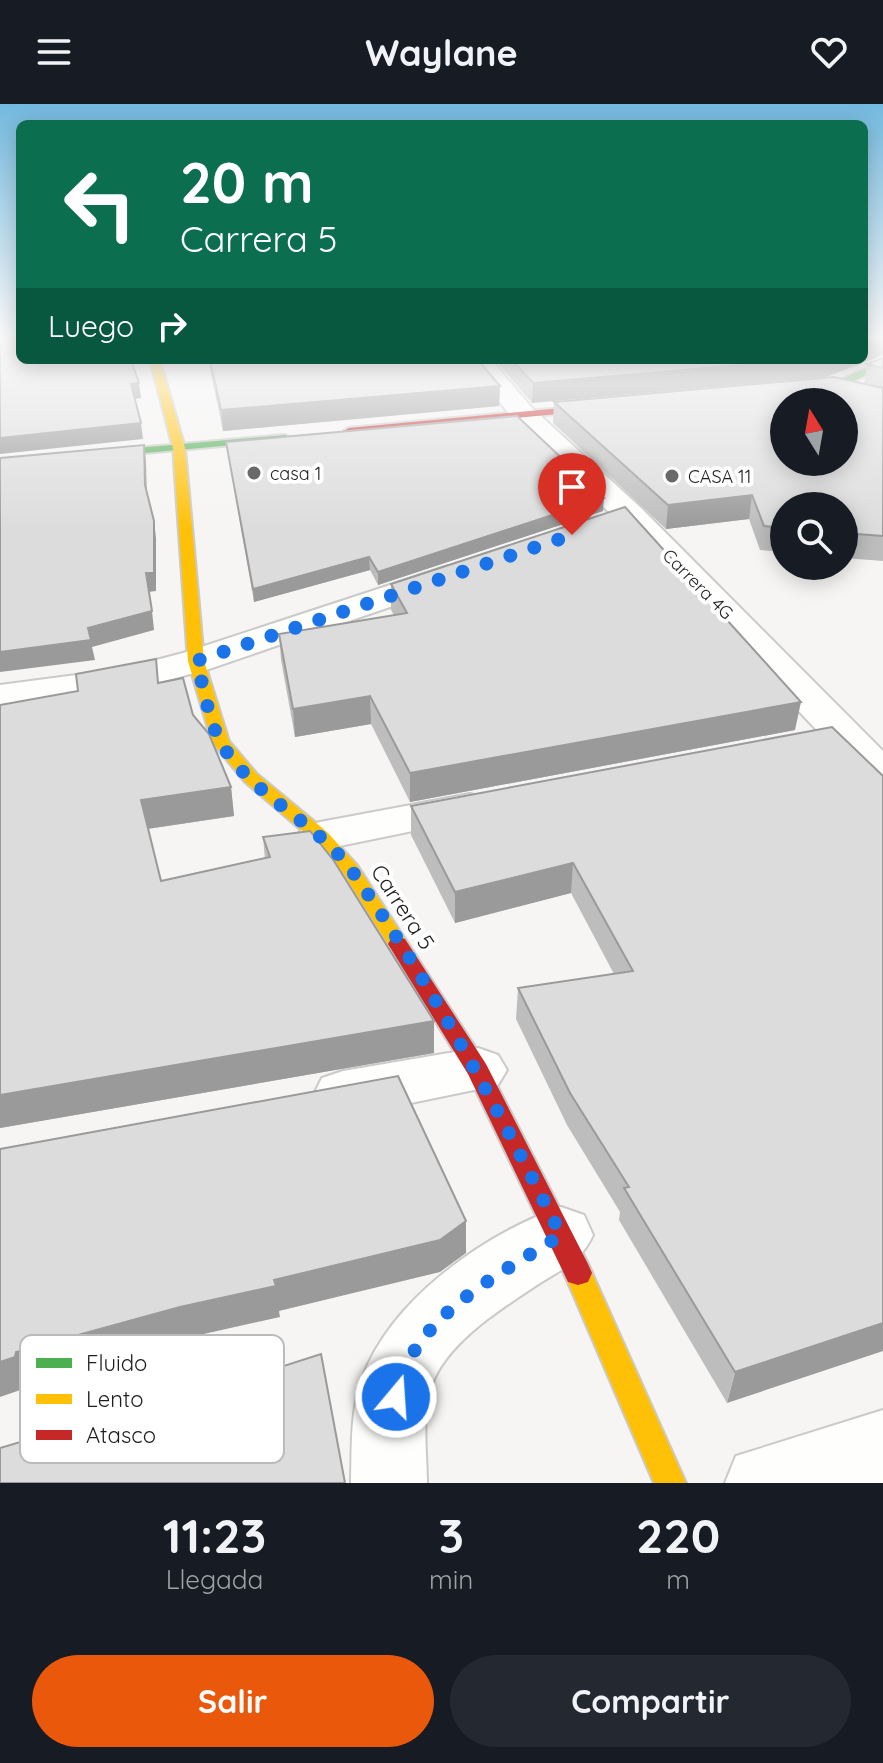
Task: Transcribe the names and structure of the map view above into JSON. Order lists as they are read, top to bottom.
{
  "streets": {
    "street": ["Carrera 4G", "Carrera 5"]
  },
  "places": ["casa 1", "CASA 11"],
  "legend": ["Fluido", "Lento", "Atasco"],
  "north": "top",
  "page": {
    "header": "Waylane",
    "turn": ["20 m", "Carrera 5"],
    "then": "Luego",
    "eta": [
      "11:23",
      "Llegada",
      "3",
      "min",
      "220",
      "m"
    ],
    "buttons": ["Salir", "Compartir"]
  }
}
